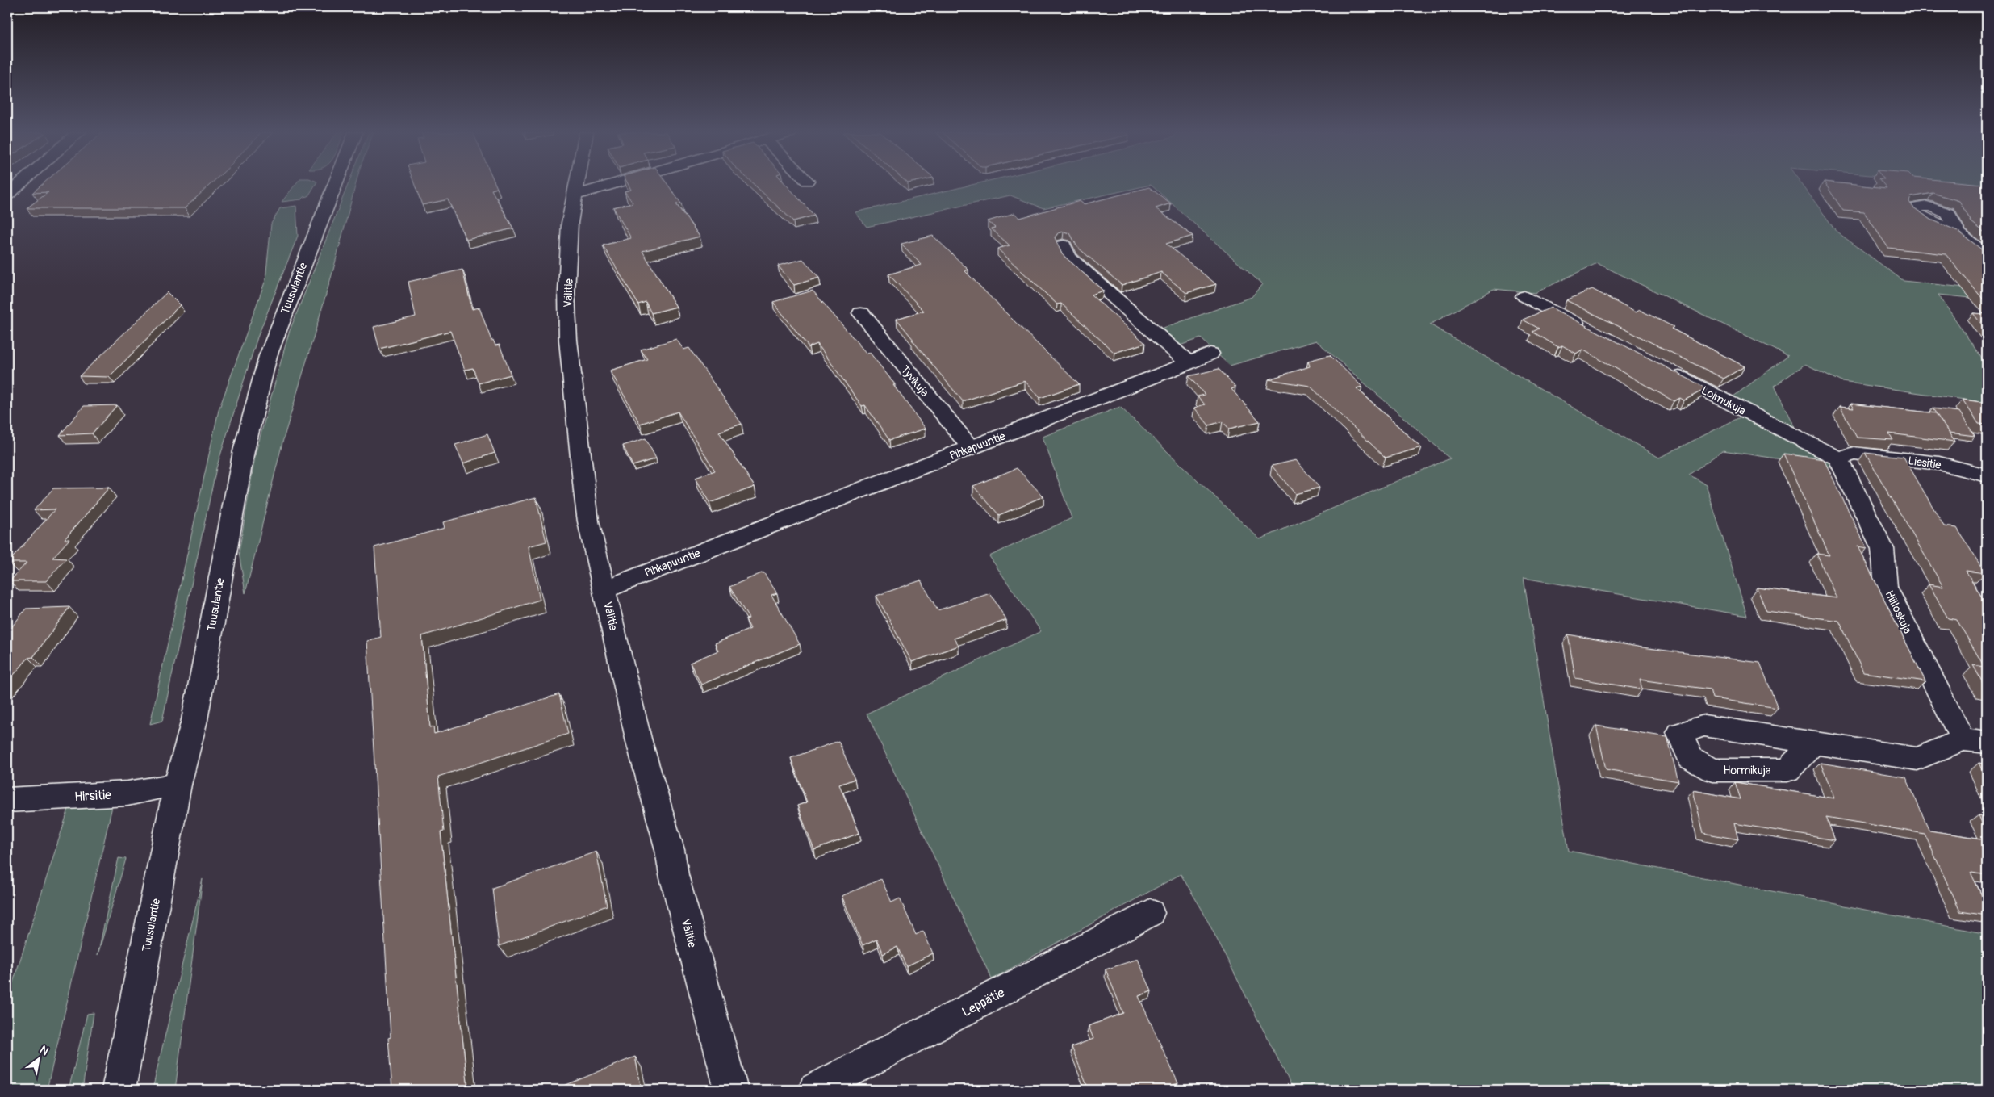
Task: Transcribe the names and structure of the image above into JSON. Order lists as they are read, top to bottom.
{
  "streets": {
    "street": [
      "Tuusulantie",
      "Välitie",
      "Tyvikuja",
      "Loimukuja",
      "Pihkapuuntie",
      "Liesitie",
      "Hiilloskuja",
      "Hirsitie",
      "Leppätie"
    ]
  },
  "crossings": [
    ["Tuusulantie", "Hirsitie"],
    ["Välitie", "Pihkapuuntie"],
    ["Tyvikuja", "Pihkapuuntie"],
    ["Loimukuja", "Liesitie"],
    ["Loimukuja", "Hiilloskuja"],
    ["Liesitie", "Hiilloskuja"]
  ],
  "north": "top right"
}
